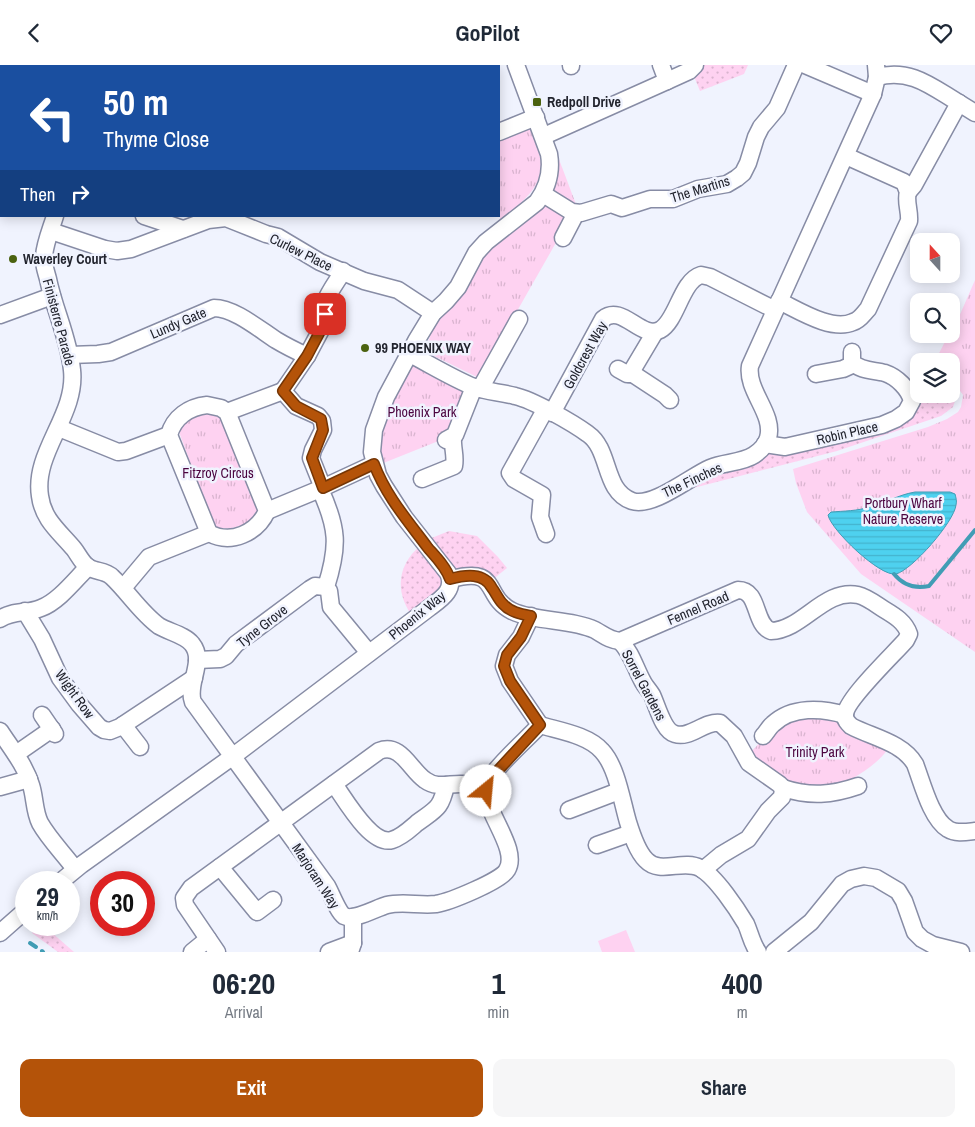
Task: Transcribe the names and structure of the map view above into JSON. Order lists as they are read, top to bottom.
{
  "streets": {
    "street": [
      "The Martins",
      "Curlew Place",
      "Finisterre Parade",
      "Lundy Gate",
      "Goldcrest Way",
      "Robin Place",
      "The Finches",
      "Fennel Road",
      "Phoenix Way",
      "Tyne Grove",
      "Sorrel Gardens",
      "Wight Row",
      "Marjoram Way"
    ]
  },
  "crossings": [
    ["Curlew Place", "Finisterre Parade"],
    ["Curlew Place", "Phoenix Way"],
    ["Finisterre Parade", "Lundy Gate"],
    ["Goldcrest Way", "The Finches"],
    ["Robin Place", "The Finches"],
    ["The Finches", "Phoenix Way"],
    ["Fennel Road", "Sorrel Gardens"],
    ["Phoenix Way", "Marjoram Way"]
  ],
  "parks": [
    "Phoenix Park",
    "Fitzroy Circus",
    "Portbury Wharf Nature Reserve",
    "Trinity Park"
  ],
  "places": {
    "transit": ["Redpoll Drive"],
    "other": ["Waverley Court", "99 PHOENIX WAY"]
  },
  "north": "top",
  "page": {
    "header": "GoPilot",
    "turn": ["50 m", "Thyme Close"],
    "then": "Then",
    "speed": "29 km/h",
    "limit": "30",
    "eta": [
      "06:20",
      "Arrival",
      "1",
      "min",
      "400",
      "m"
    ],
    "buttons": ["Exit", "Share"]
  }
}
